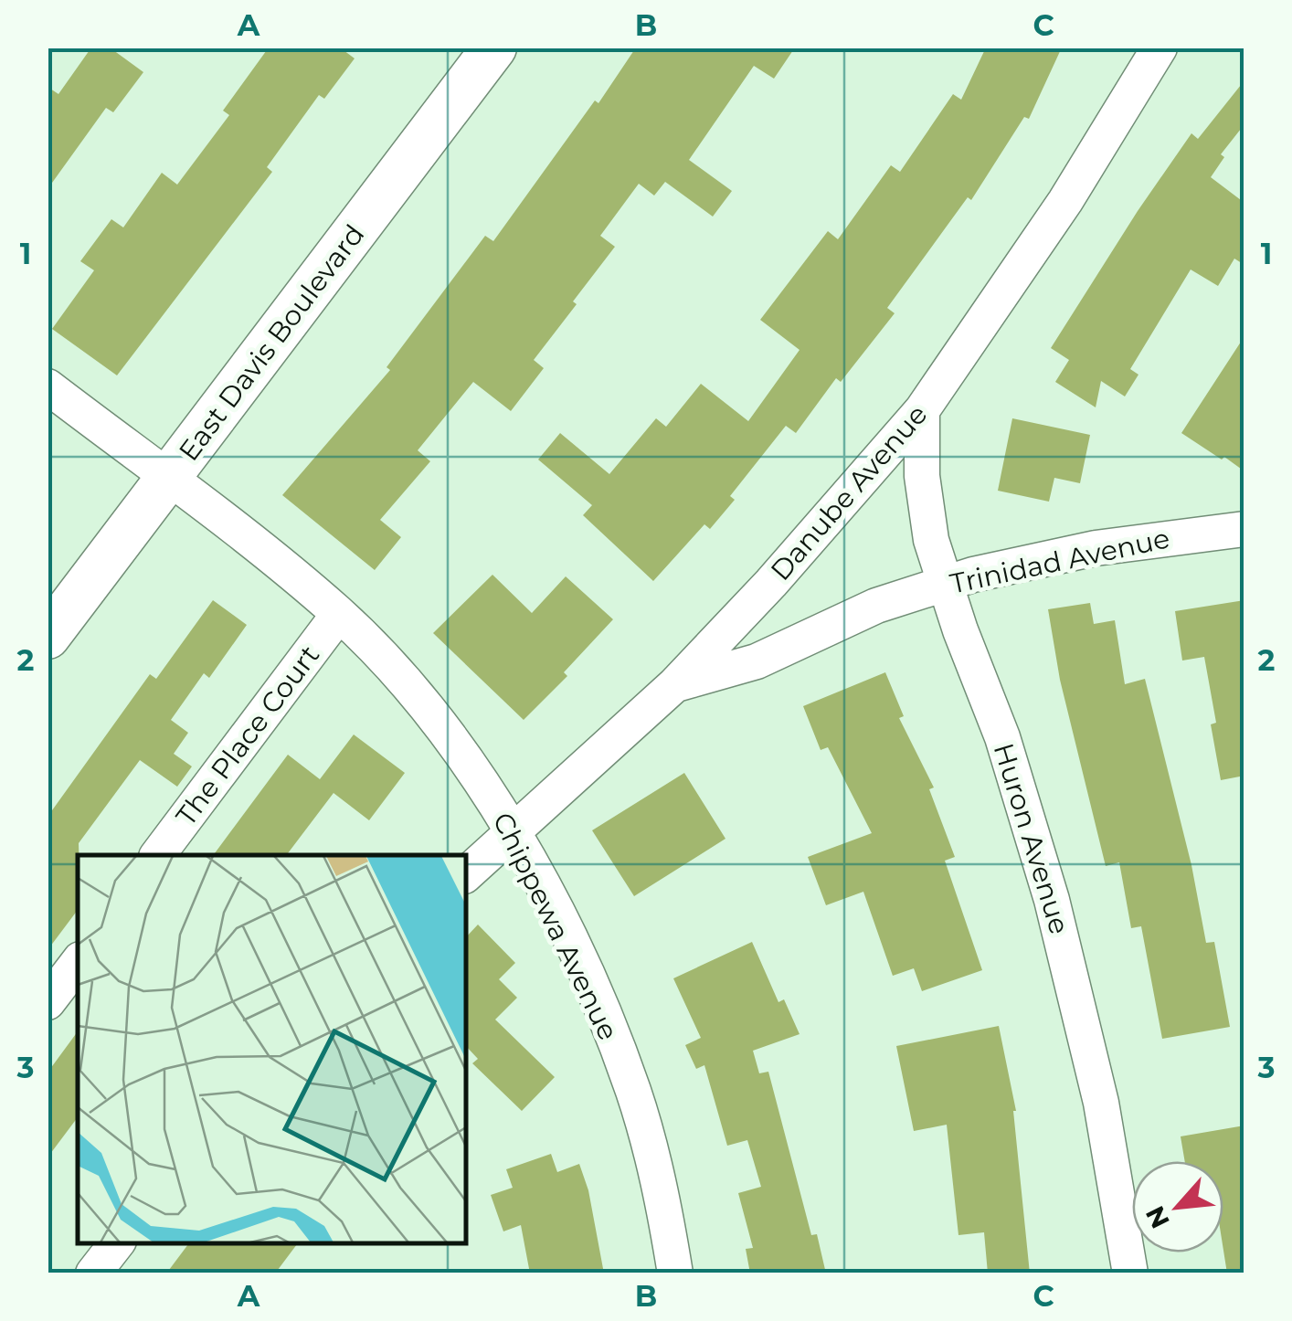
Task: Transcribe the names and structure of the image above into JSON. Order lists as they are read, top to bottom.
{
  "streets": {
    "street": [
      "East Davis Boulevard",
      "Danube Avenue",
      "Trinidad Avenue",
      "The Place Court",
      "Huron Avenue",
      "Chippewa Avenue"
    ]
  },
  "crossings": [
    ["East Davis Boulevard", "Chippewa Avenue"],
    ["Danube Avenue", "Trinidad Avenue"],
    ["Danube Avenue", "Huron Avenue"],
    ["Danube Avenue", "Chippewa Avenue"],
    ["Trinidad Avenue", "Huron Avenue"],
    ["The Place Court", "Chippewa Avenue"]
  ],
  "north": "bottom left",
  "grid": {
    "columns": ["A", "B", "C"],
    "rows": ["1", "2", "3"]
  }
}
